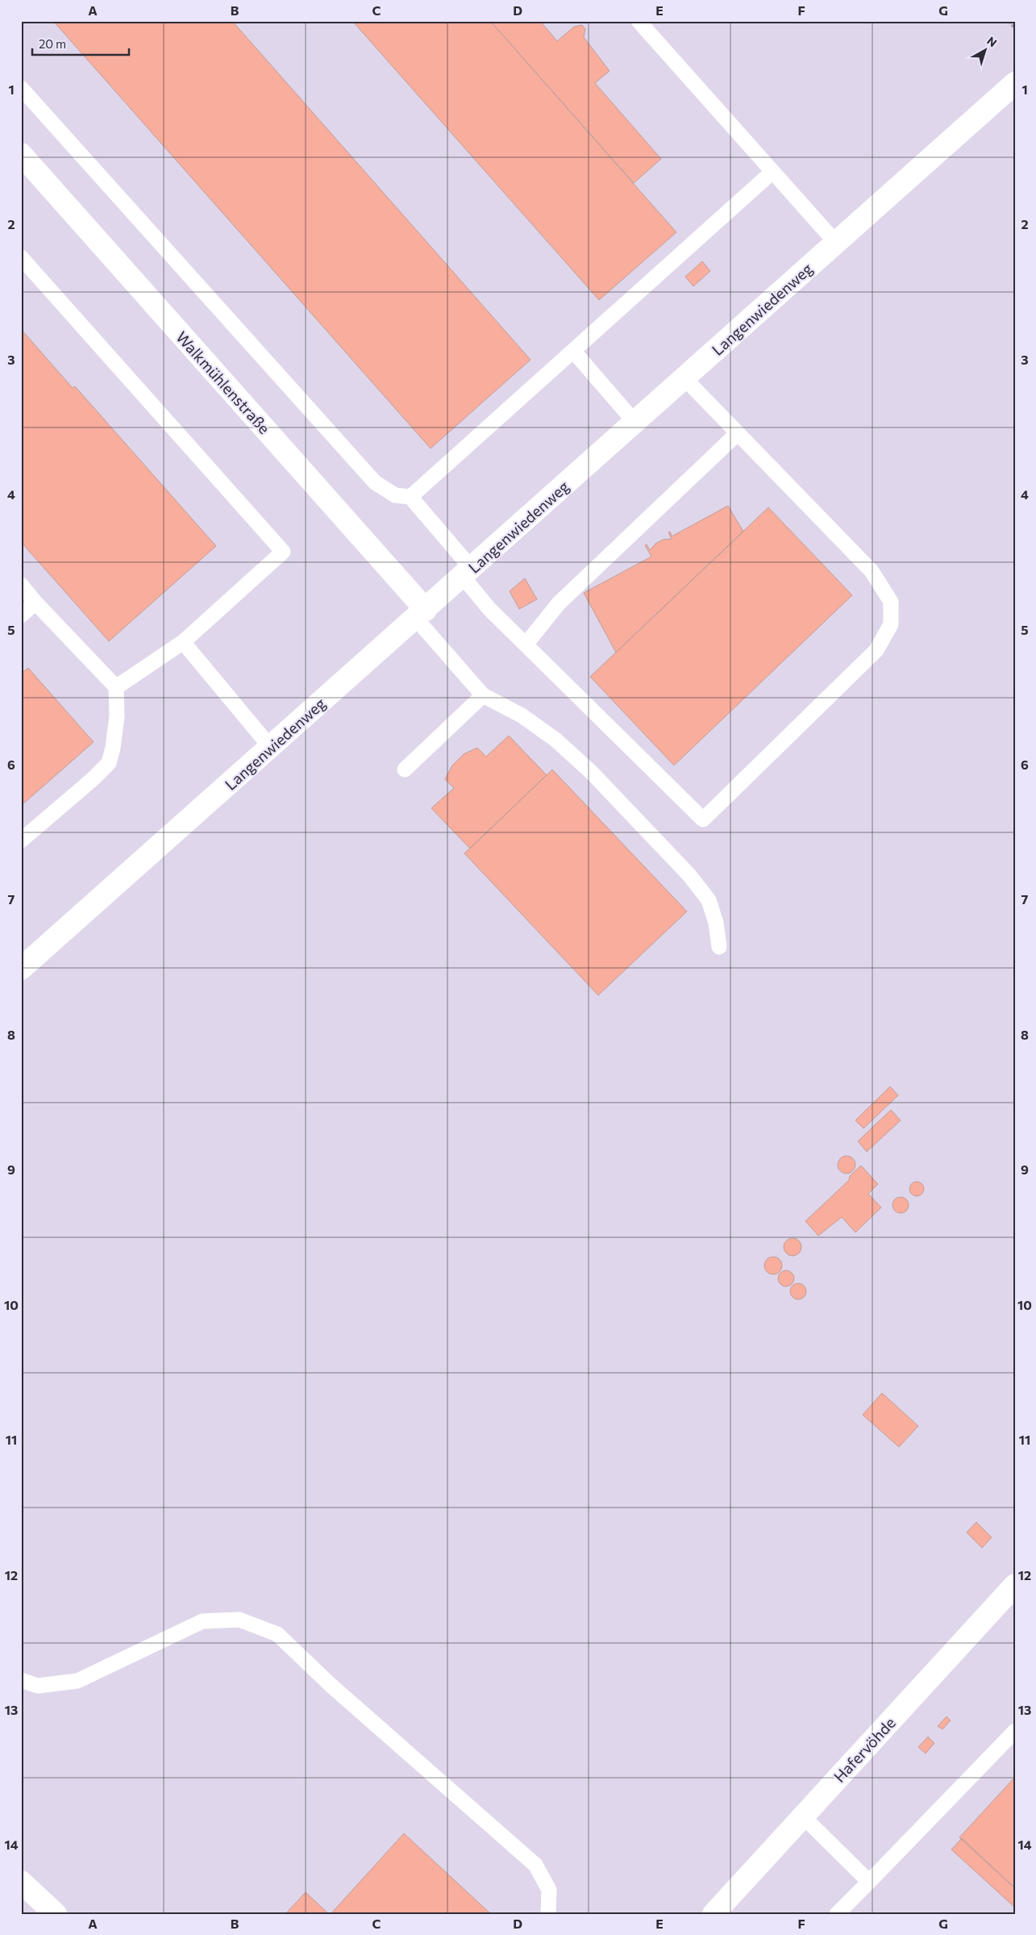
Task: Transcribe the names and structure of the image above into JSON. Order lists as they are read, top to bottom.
{
  "streets": {
    "street": ["Langenwiedenweg", "Walkmühlenstraße", "Hafervöhde"]
  },
  "crossings": [
    ["Langenwiedenweg", "Walkmühlenstraße"]
  ],
  "scale_bar": "20 m",
  "north": "top right",
  "grid": {
    "columns": [
      "A",
      "B",
      "C",
      "D",
      "E",
      "F",
      "G"
    ],
    "rows": [
      "1",
      "2",
      "3",
      "4",
      "5",
      "6",
      "7",
      "8",
      "9",
      "10",
      "11",
      "12",
      "13",
      "14"
    ]
  }
}
